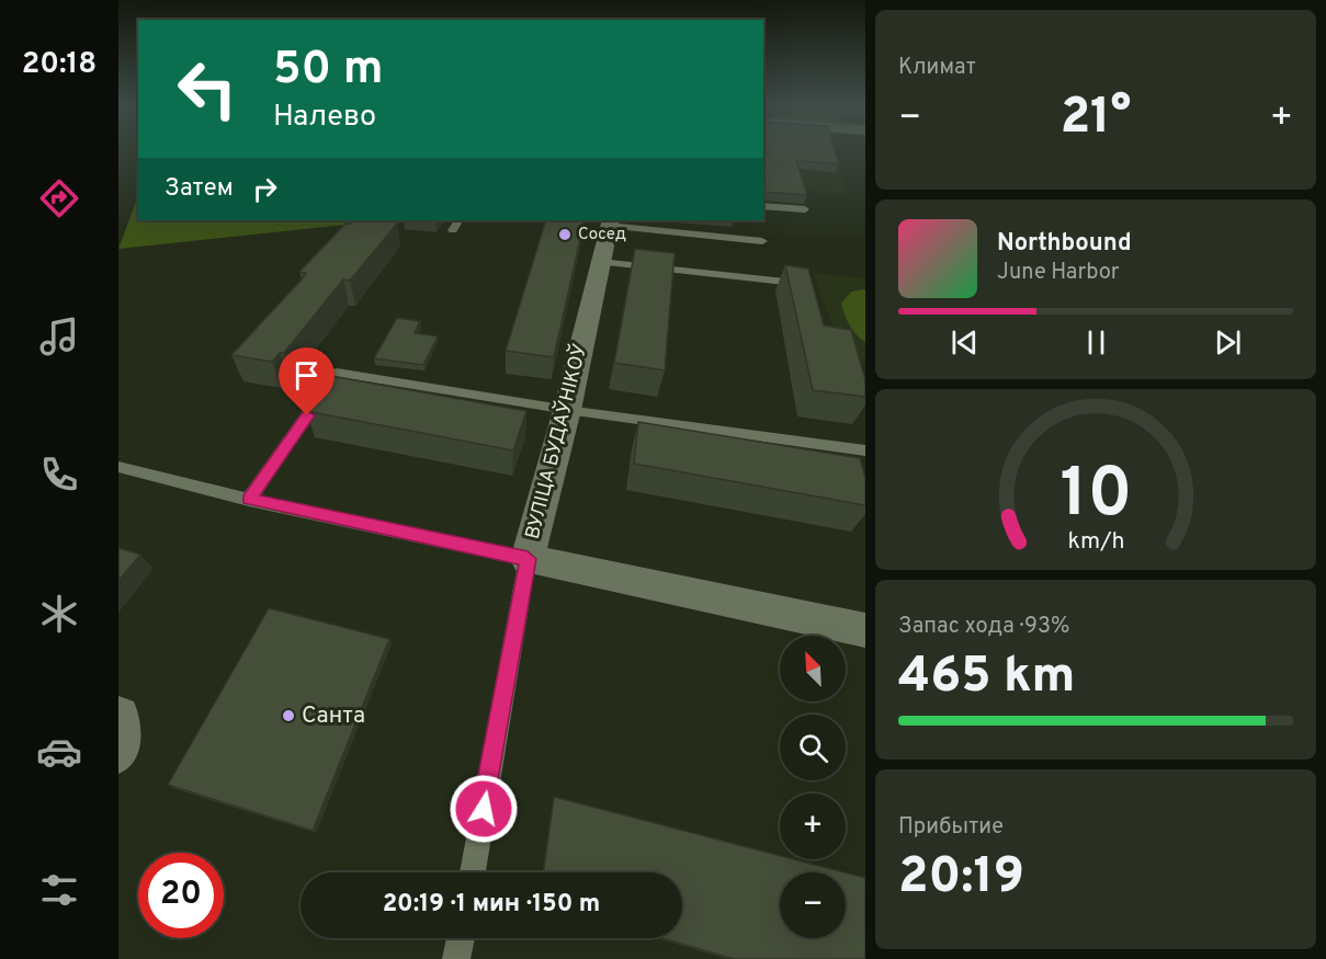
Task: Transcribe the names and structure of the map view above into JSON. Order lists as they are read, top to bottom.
{
  "streets": {
    "street": ["ВУЛІЦА БУДАЎНІКОЎ"]
  },
  "places": ["Сосед", "Санта"],
  "north": "top left",
  "page": {
    "tabs": "20:18",
    "tile": [
      "Климат",
      ["Запас хода · 93%", "465 km"],
      ["Прибытие", "20:19"]
    ],
    "turn": ["50 m", "Налево"],
    "heat": ["−", "21°", "+"],
    "then": "Затем",
    "song": ["Northbound", "June Harbor"],
    "map_buttons": ["+", "−"],
    "limit": "20",
    "trip": "20:19 · 1 мин · 150 m",
    "gauge": ["10", "km/h"]
  }
}
